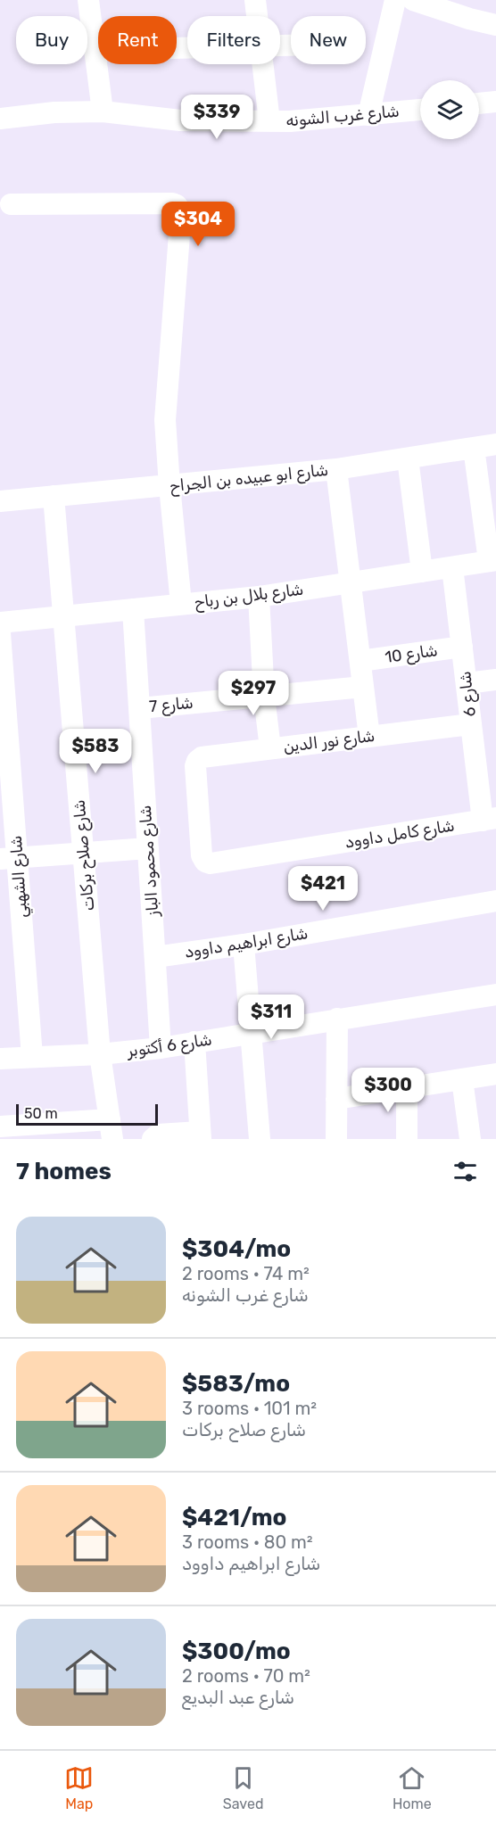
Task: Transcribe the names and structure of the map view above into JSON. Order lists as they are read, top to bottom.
{
  "streets": {
    "street": [
      "شارع غرب الشونه",
      "شارع ابو عبيده بن الجراح",
      "شارع بلال بن رباح",
      "شارع 10",
      "شارع 6",
      "شارع 7",
      "شارع نور الدين",
      "شارع كامل داوود",
      "شارع صلاح بركات",
      "شارع محمود الباز",
      "شارع الشهبي",
      "شارع ابراهيم داوود",
      "شارع 6 أكتوبر"
    ]
  },
  "crossings": [
    ["شارع ابو عبيده بن الجراح", "شارع صلاح بركات"],
    ["شارع بلال بن رباح", "شارع 6"],
    ["شارع بلال بن رباح", "شارع صلاح بركات"],
    ["شارع بلال بن رباح", "شارع محمود الباز"],
    ["شارع 10", "شارع 6"],
    ["شارع 6", "شارع نور الدين"],
    ["شارع 6", "شارع كامل داوود"],
    ["شارع 7", "شارع محمود الباز"],
    ["شارع نور الدين", "شارع كامل داوود"],
    ["شارع صلاح بركات", "شارع 6 أكتوبر"],
    ["شارع محمود الباز", "شارع ابراهيم داوود"],
    ["شارع محمود الباز", "شارع 6 أكتوبر"],
    ["شارع الشهبي", "شارع 6 أكتوبر"]
  ],
  "scale_bar": "50 m",
  "page": {
    "chip": [
      "Buy",
      "Rent",
      "Filters",
      "New"
    ],
    "price": [
      "$339",
      "$304",
      "$297",
      "$583",
      "$421",
      "$311",
      "$300"
    ],
    "scale": "50 m",
    "heading": "7 homes",
    "list": [
      {
        "name": "$304/mo",
        "note": "2 rooms · 74 m² · شارع غرب الشونه"
      },
      {
        "name": "$583/mo",
        "note": "3 rooms · 101 m² · شارع صلاح بركات"
      },
      {
        "name": "$421/mo",
        "note": "3 rooms · 80 m² · شارع ابراهيم داوود"
      },
      {
        "name": "$300/mo",
        "note": "2 rooms · 70 m² · شارع عبد البديع"
      }
    ],
    "tabs": ["Map", "Saved", "Home"]
  }
}
